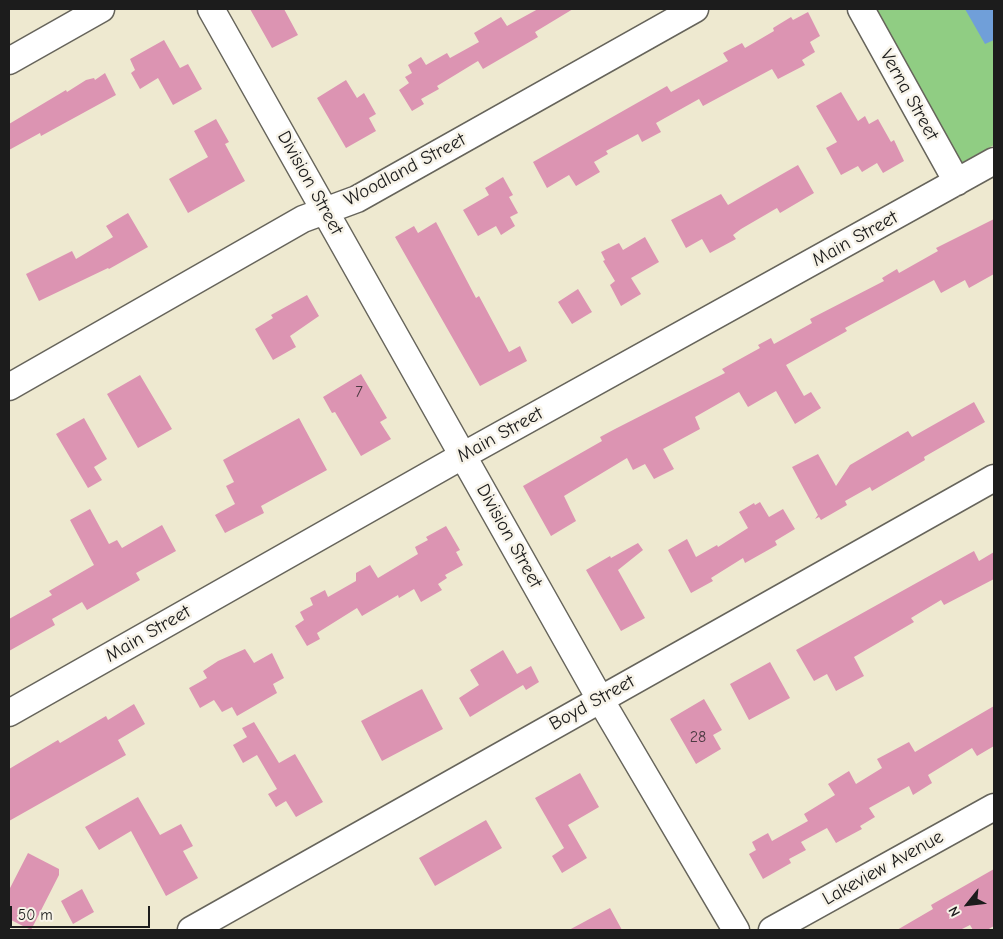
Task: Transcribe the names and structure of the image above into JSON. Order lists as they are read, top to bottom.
{
  "streets": {
    "street": [
      "Verna Street",
      "Woodland Street",
      "Division Street",
      "Main Street",
      "Boyd Street",
      "Lakeview Avenue"
    ]
  },
  "crossings": [
    ["Verna Street", "Main Street"],
    ["Woodland Street", "Division Street"],
    ["Division Street", "Main Street"],
    ["Division Street", "Boyd Street"]
  ],
  "house_numbers": ["7", "28"],
  "scale_bar": "50 m",
  "north": "bottom left"
}
